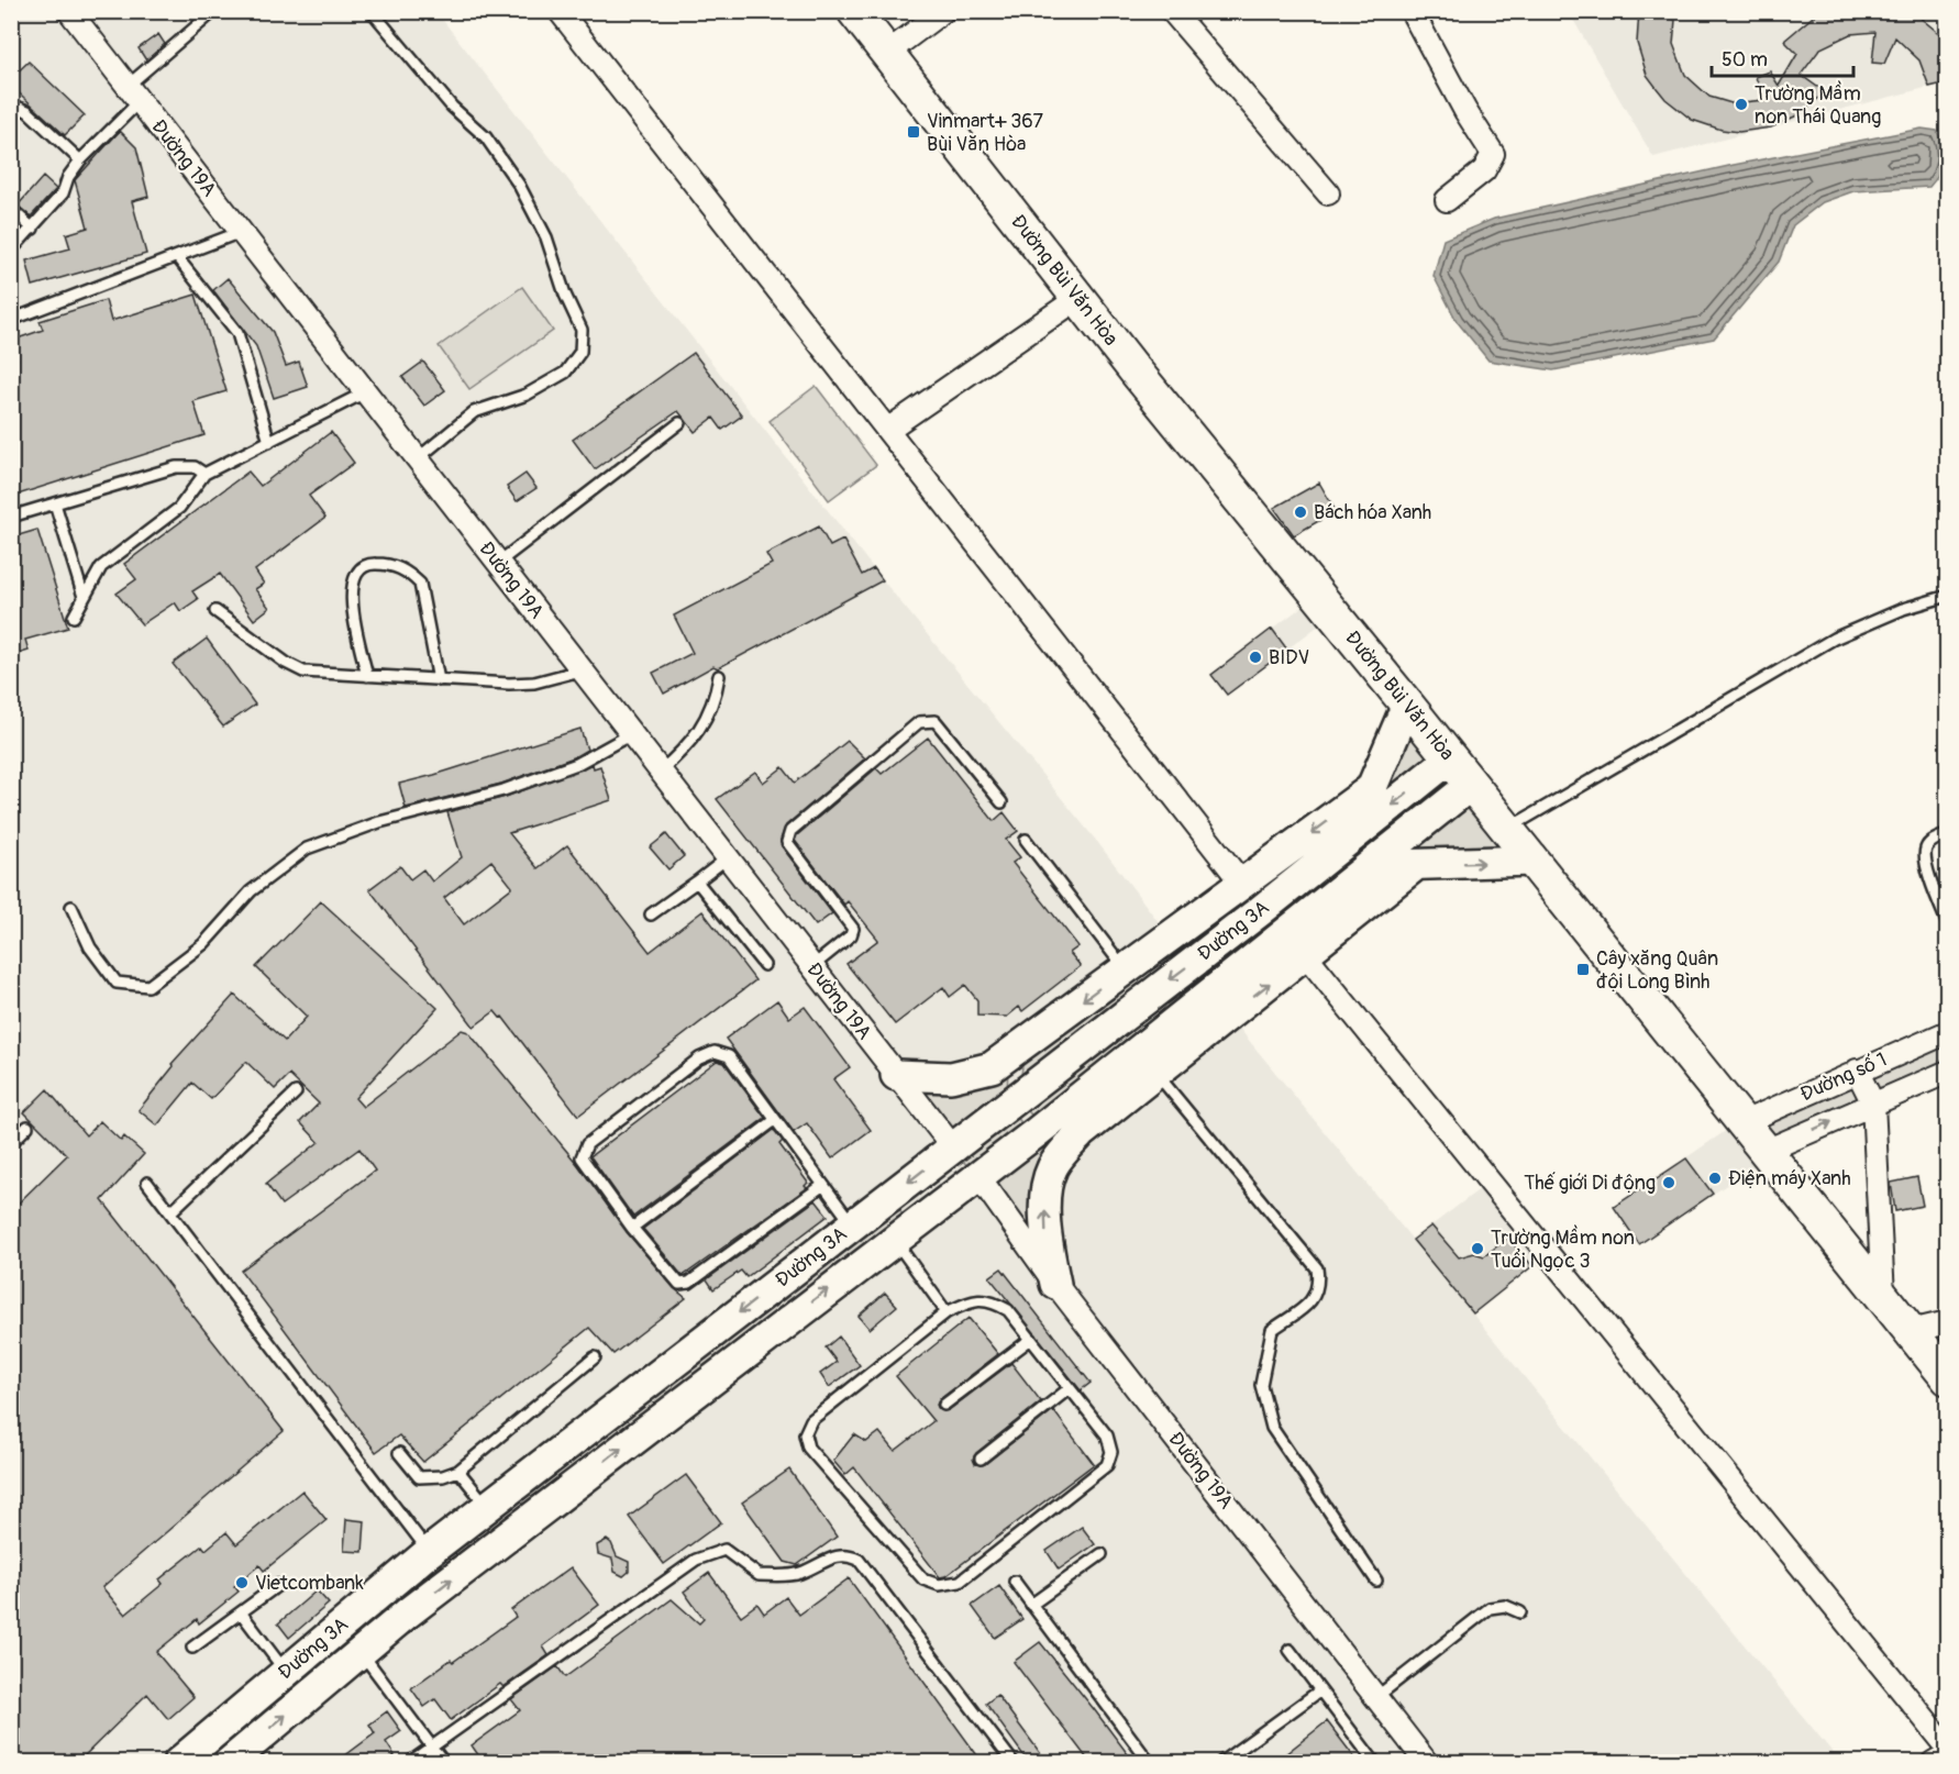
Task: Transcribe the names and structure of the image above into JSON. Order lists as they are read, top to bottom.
{
  "streets": {
    "main road": ["Đường Bùi Văn Hòa"],
    "street": ["Đường 19A", "Đường 3A", "Đường số 1"]
  },
  "crossings": [
    ["Đường 19A", "Đường 3A"],
    ["Đường Bùi Văn Hòa", "Đường 3A"],
    ["Đường Bùi Văn Hòa", "Đường số 1"]
  ],
  "places": {
    "other": [
      "Trường Mầm non Thái Quang",
      "Bách hóa Xanh",
      "BIDV",
      "Điện máy Xanh",
      "Thế giới Di động",
      "Trường Mầm non Tuổi Ngọc 3",
      "Vietcombank"
    ],
    "transit": ["Vinmart+ 367 Bùi Văn Hòa", "Cây xăng Quân đội Long Bình"]
  },
  "scale_bar": "50 m"
}
